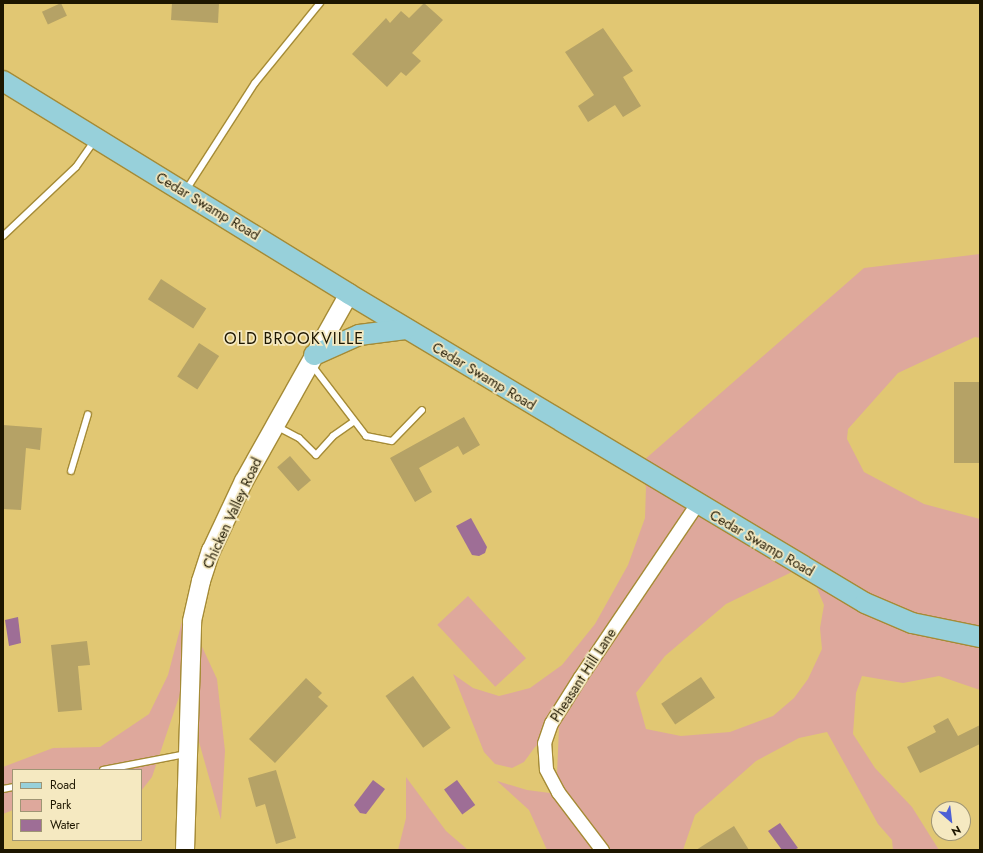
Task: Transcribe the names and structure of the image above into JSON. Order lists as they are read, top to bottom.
{
  "streets": {
    "main road": ["Cedar Swamp Road", "Chicken Valley Road"],
    "street": ["Pheasant Hill Lane"]
  },
  "crossings": [
    ["Cedar Swamp Road", "Chicken Valley Road"],
    ["Cedar Swamp Road", "Pheasant Hill Lane"]
  ],
  "districts": ["OLD BROOKVILLE"],
  "legend": ["Road", "Park", "Water"],
  "north": "bottom right"
}
